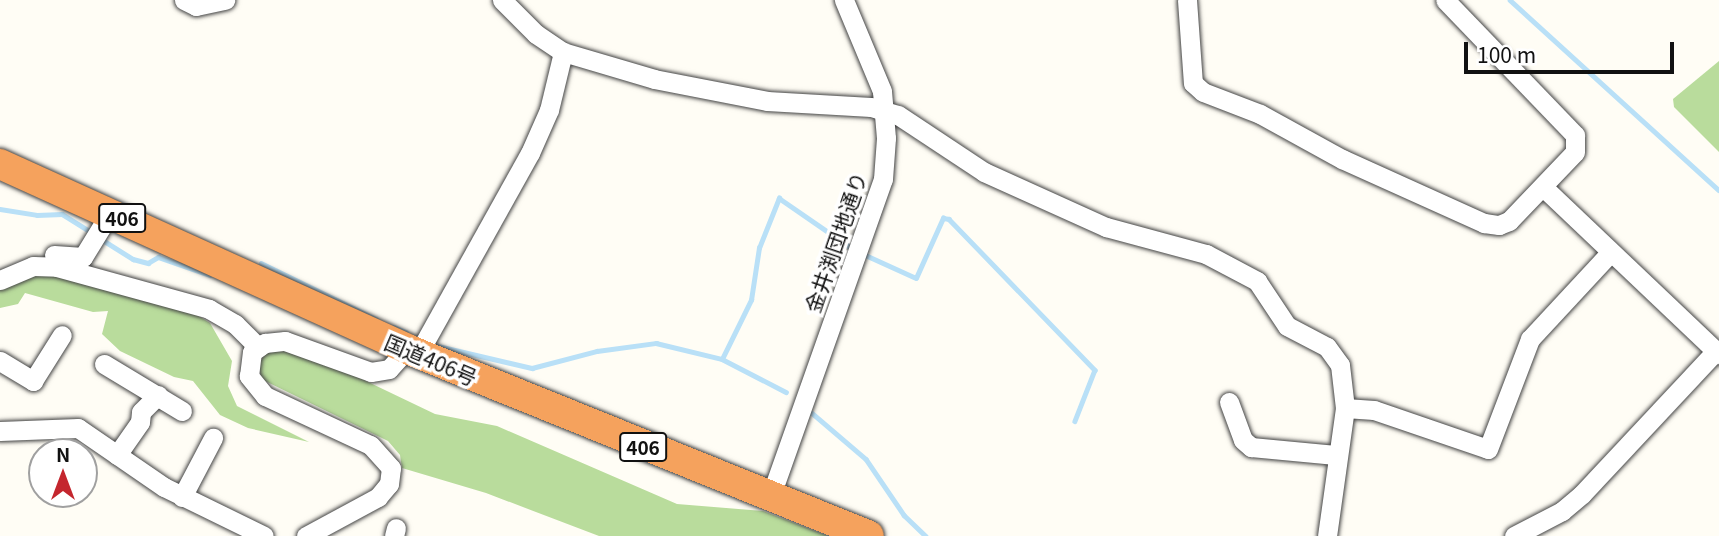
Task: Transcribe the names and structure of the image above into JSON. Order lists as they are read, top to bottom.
{
  "streets": {
    "highway": ["406", "国道406号"],
    "street": ["金井渕団地通り"]
  },
  "crossings": [
    ["金井渕団地通り", "国道406号"]
  ],
  "scale_bar": "100 m",
  "north": "top"
}
